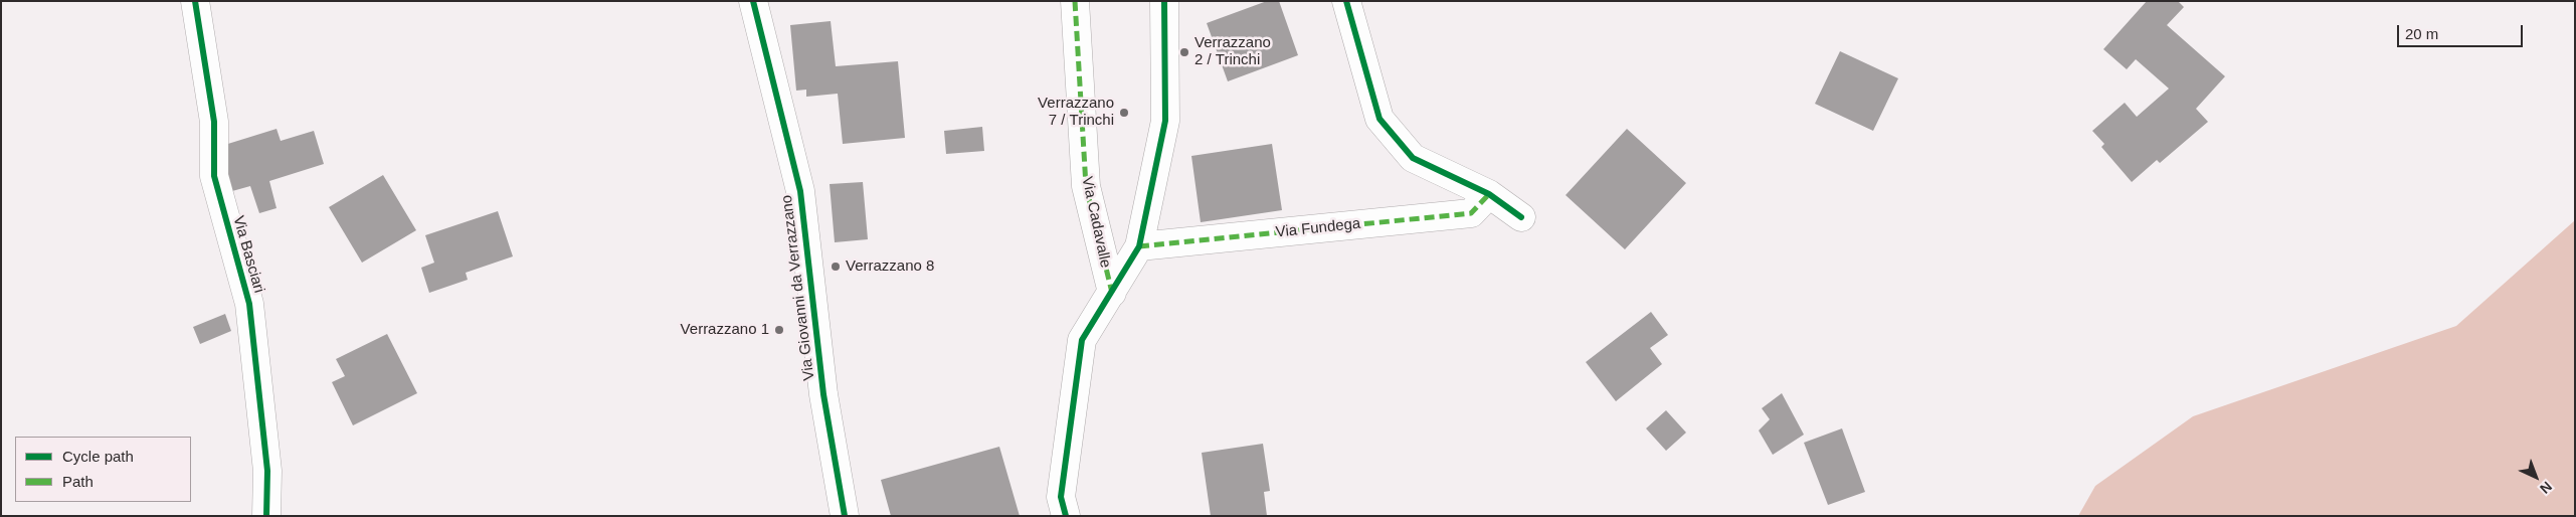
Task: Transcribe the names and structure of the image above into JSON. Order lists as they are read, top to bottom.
{
  "streets": {
    "street": [
      "Via Cadavalle",
      "Via Fundega",
      "Via Basciari",
      "Via Giovanni da Verrazzano"
    ]
  },
  "places": [
    "Verrazzano 2 / Trinchi",
    "Verrazzano 7 / Trinchi",
    "Verrazzano 8",
    "Verrazzano 1"
  ],
  "legend": ["Cycle path", "Path"],
  "scale_bar": "20 m",
  "north": "bottom right"
}
